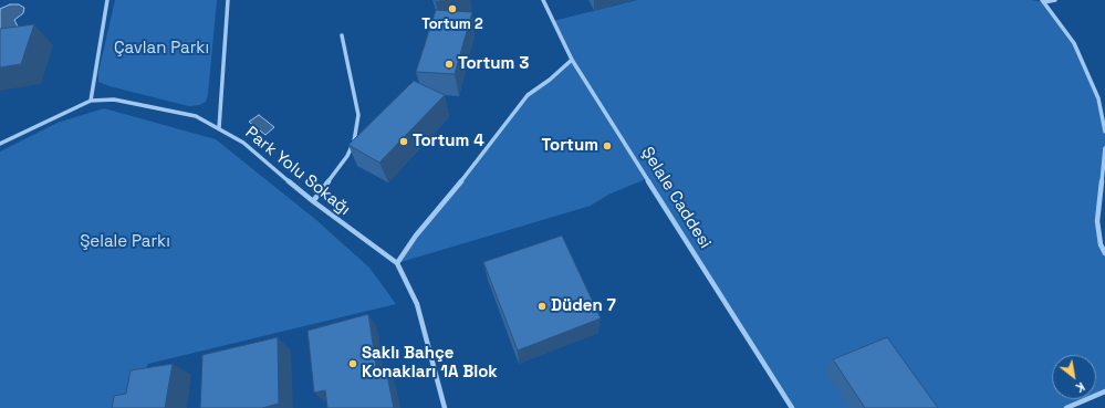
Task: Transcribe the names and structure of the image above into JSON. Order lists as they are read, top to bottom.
{
  "streets": {
    "street": ["Park Yolu Sokağı", "Şelale Caddesi"]
  },
  "parks": ["Çavlan Parkı", "Şelale Parkı"],
  "places": [
    "Tortum 2",
    "Tortum 3",
    "Tortum 4",
    "Tortum",
    "Düden 7",
    "Saklı Bahçe Konakları 1A Blok"
  ],
  "north": "bottom right"
}
